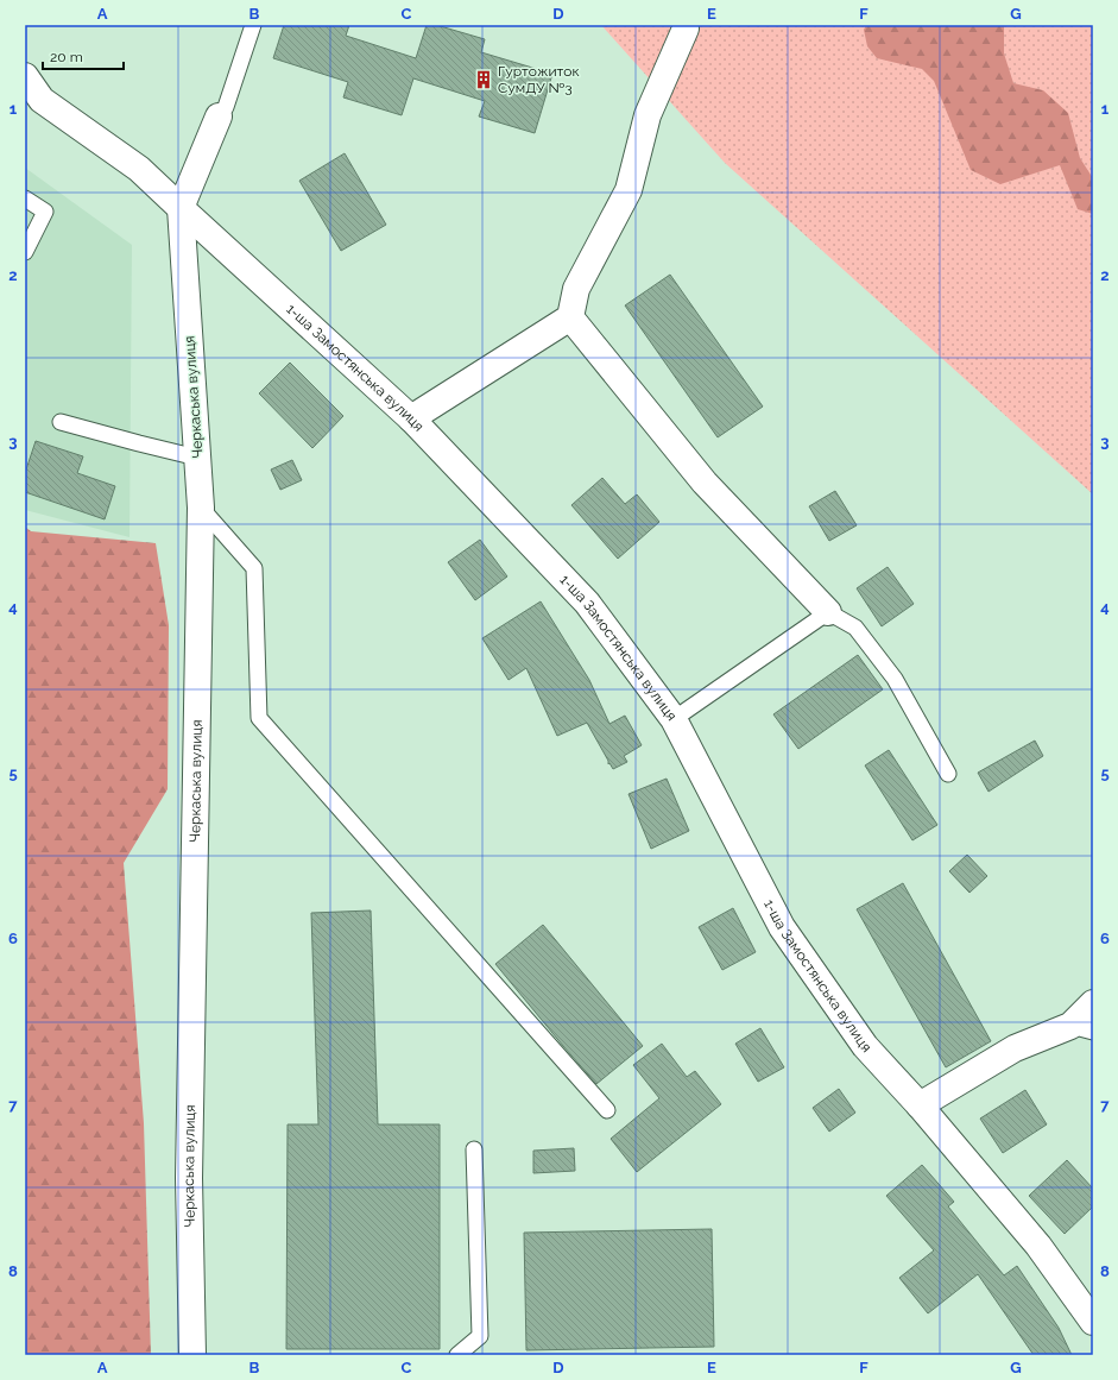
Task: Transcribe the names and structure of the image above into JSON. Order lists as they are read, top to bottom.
{
  "streets": {
    "street": ["1-ша Замостянська вулиця", "Черкаська вулиця"]
  },
  "crossings": [
    ["1-ша Замостянська вулиця", "Черкаська вулиця"]
  ],
  "places": {
    "building": ["Гуртожиток СумДУ №3"]
  },
  "scale_bar": "20 m",
  "grid": {
    "columns": [
      "A",
      "B",
      "C",
      "D",
      "E",
      "F",
      "G"
    ],
    "rows": [
      "1",
      "2",
      "3",
      "4",
      "5",
      "6",
      "7",
      "8"
    ]
  }
}
